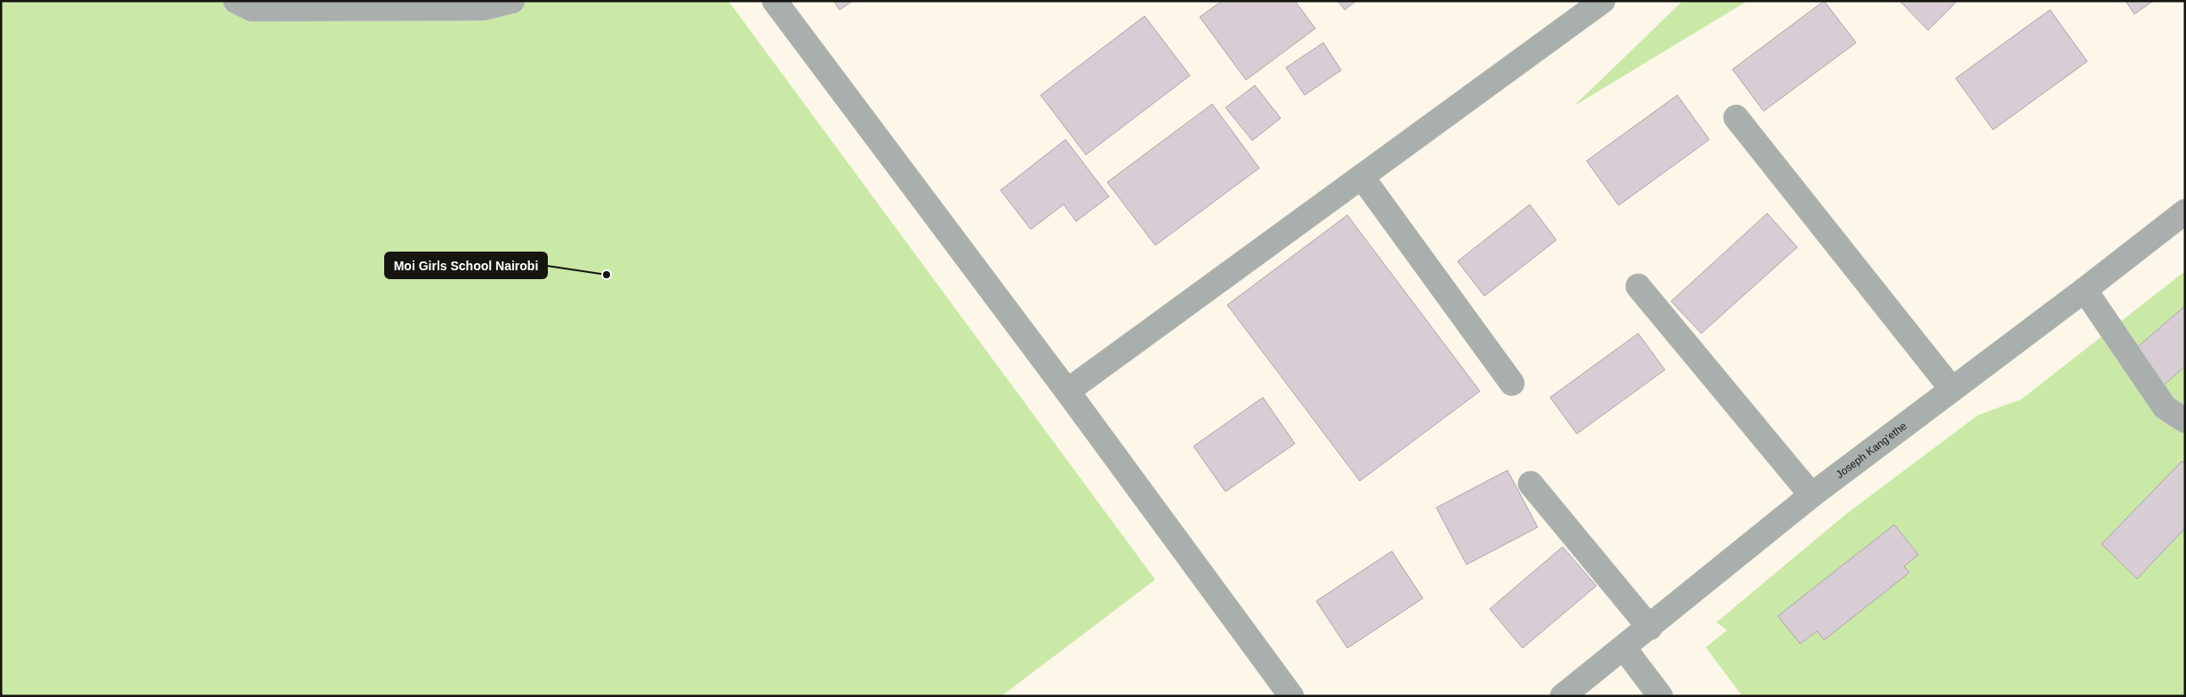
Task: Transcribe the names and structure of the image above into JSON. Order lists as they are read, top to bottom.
{
  "streets": {
    "street": ["Joseph Kang'ethe"]
  },
  "places": ["Moi Girls School Nairobi"]
}
